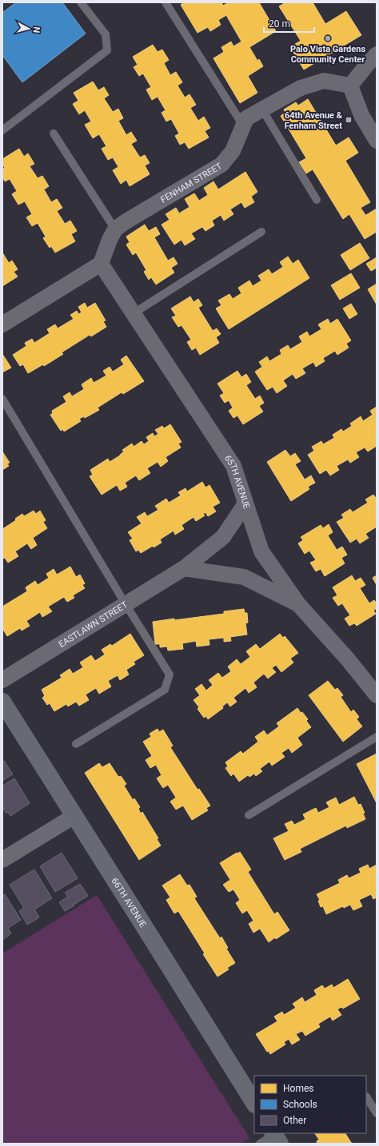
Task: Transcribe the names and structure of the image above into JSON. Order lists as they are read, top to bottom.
{
  "streets": {
    "street": [
      "FENHAM STREET",
      "65TH AVENUE",
      "EASTLAWN STREET",
      "66TH AVENUE"
    ]
  },
  "crossings": [
    ["FENHAM STREET", "65TH AVENUE"],
    ["65TH AVENUE", "EASTLAWN STREET"]
  ],
  "places": {
    "other": ["Palo Vista Gardens Community Center"],
    "transit": ["64th Avenue & Fenham Street"]
  },
  "legend": ["Homes", "Schools", "Other"],
  "scale_bar": "20 m",
  "north": "right"
}
